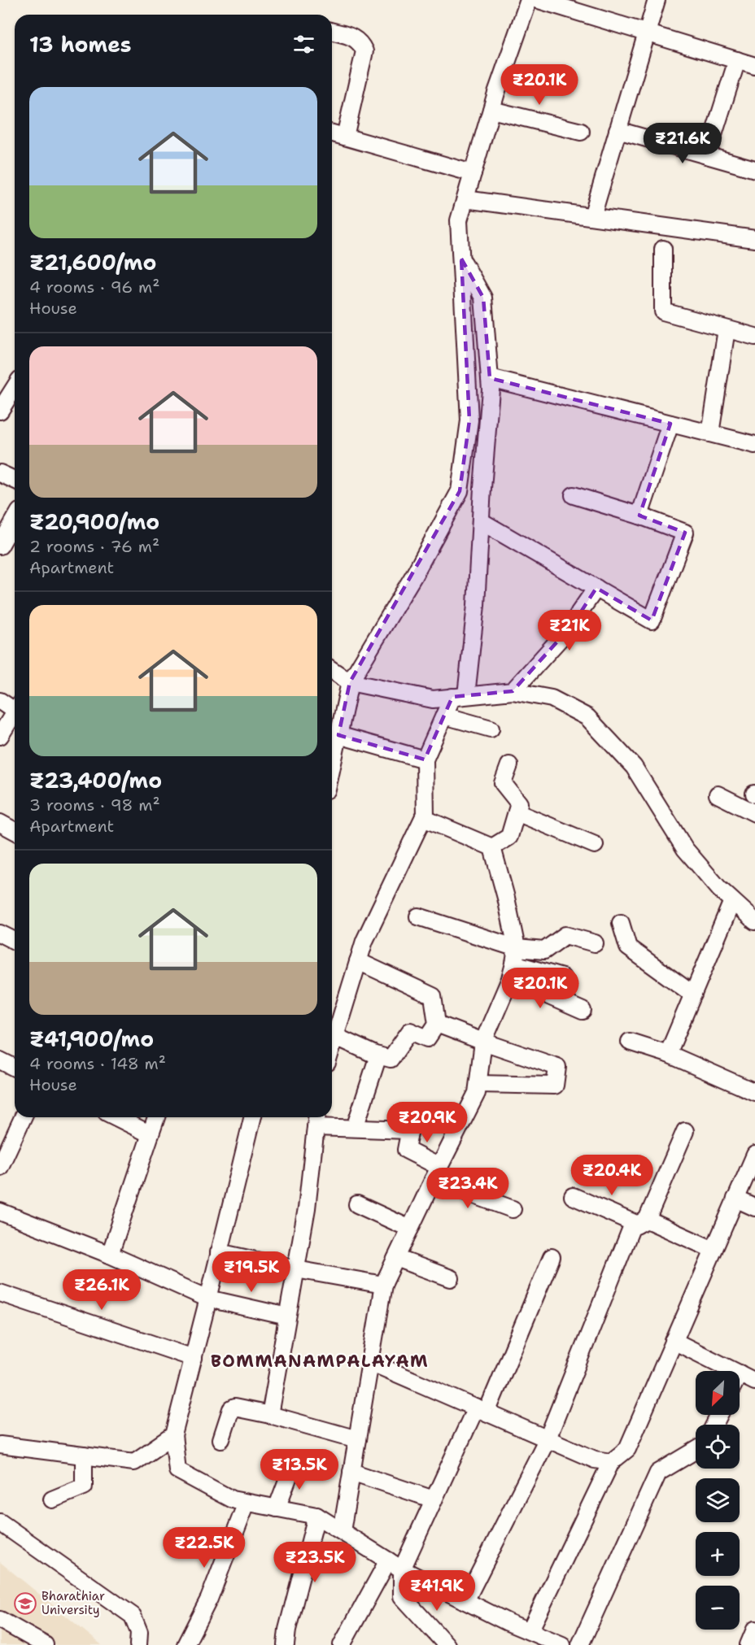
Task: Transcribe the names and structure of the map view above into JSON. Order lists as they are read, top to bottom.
{
  "districts": ["BOMMANAMPALAYAM"],
  "places": {
    "school or university": ["Bharathiar University"]
  },
  "north": "bottom left",
  "page": {
    "heading": "13 homes",
    "price": [
      "₹20.1K",
      "₹21.6K",
      "₹21K",
      "₹20.1K",
      "₹20.9K",
      "₹20.4K",
      "₹23.4K",
      "₹19.5K",
      "₹26.1K",
      "₹13.5K",
      "₹22.5K",
      "₹23.5K",
      "₹41.9K"
    ],
    "list": [
      {
        "name": "₹21,600/mo",
        "note": "4 rooms · 96 m² · House"
      },
      {
        "name": "₹20,900/mo",
        "note": "2 rooms · 76 m² · Apartment"
      },
      {
        "name": "₹23,400/mo",
        "note": "3 rooms · 98 m² · Apartment"
      },
      {
        "name": "₹41,900/mo",
        "note": "4 rooms · 148 m² · House"
      }
    ],
    "map_buttons": ["+", "−"]
  }
}
